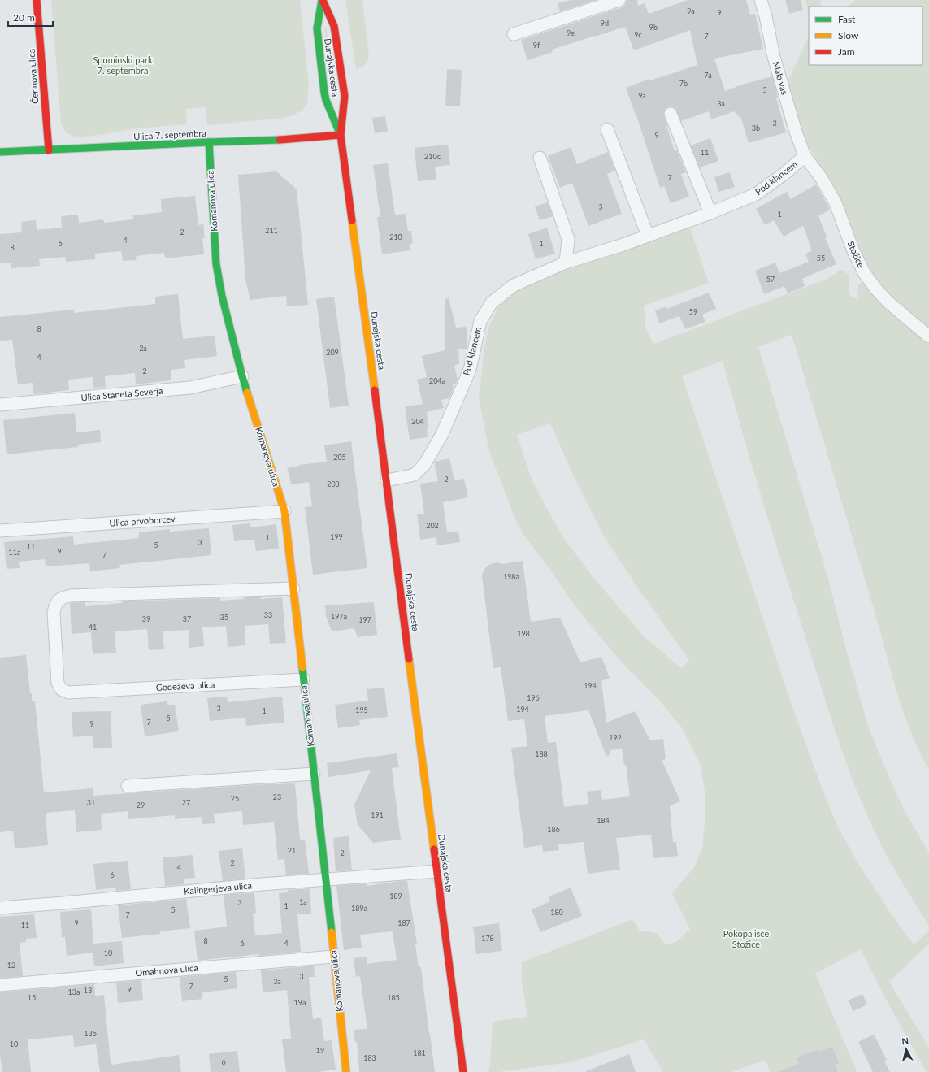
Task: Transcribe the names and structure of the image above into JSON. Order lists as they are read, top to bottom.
{
  "streets": {
    "street": [
      "Dunajska cesta",
      "Čerinova ulica",
      "Mala vas",
      "Ulica 7. septembra",
      "Pod klancem",
      "Komanova ulica",
      "Stožice",
      "Ulica Staneta Severja",
      "Ulica prvoborcev",
      "Godeževa ulica",
      "Kalingerjeva ulica",
      "Omahnova ulica"
    ]
  },
  "crossings": [
    ["Dunajska cesta", "Ulica 7. septembra"],
    ["Dunajska cesta", "Pod klancem"],
    ["Dunajska cesta", "Kalingerjeva ulica"],
    ["Čerinova ulica", "Ulica 7. septembra"],
    ["Mala vas", "Pod klancem"],
    ["Mala vas", "Stožice"],
    ["Ulica 7. septembra", "Komanova ulica"],
    ["Pod klancem", "Stožice"],
    ["Komanova ulica", "Ulica Staneta Severja"],
    ["Komanova ulica", "Ulica prvoborcev"],
    ["Komanova ulica", "Godeževa ulica"],
    ["Komanova ulica", "Kalingerjeva ulica"],
    ["Komanova ulica", "Omahnova ulica"]
  ],
  "parks": ["Spominski park 7. septembra", "Pokopališče Stožice"],
  "house_numbers": [
    "9a",
    "9",
    "9d",
    "9b",
    "9e",
    "9c",
    "7",
    "9f",
    "7a",
    "7b",
    "5",
    "9a",
    "3a",
    "3",
    "3b",
    "9",
    "11",
    "210c",
    "7",
    "5",
    "1",
    "211",
    "2",
    "210",
    "4",
    "6",
    "1",
    "8",
    "55",
    "57",
    "59",
    "8",
    "2a",
    "209",
    "4",
    "2",
    "204a",
    "204",
    "205",
    "2",
    "203",
    "202",
    "199",
    "1",
    "3",
    "5",
    "11",
    "9",
    "11a",
    "7",
    "198a",
    "33",
    "197a",
    "35",
    "39",
    "37",
    "197",
    "41",
    "198",
    "194",
    "196",
    "3",
    "194",
    "195",
    "1",
    "5",
    "7",
    "9",
    "192",
    "188",
    "23",
    "25",
    "31",
    "27",
    "29",
    "191",
    "184",
    "186",
    "21",
    "2",
    "2",
    "4",
    "6",
    "189",
    "1a",
    "3",
    "1",
    "189a",
    "5",
    "180",
    "7",
    "9",
    "187",
    "11",
    "178",
    "8",
    "6",
    "4",
    "10",
    "12",
    "3",
    "5",
    "3a",
    "7",
    "9",
    "13",
    "13a",
    "15",
    "185",
    "19a",
    "13b",
    "10",
    "19",
    "181",
    "183",
    "6"
  ],
  "legend": ["Fast", "Slow", "Jam"],
  "scale_bar": "20 m",
  "north": "top"
}
